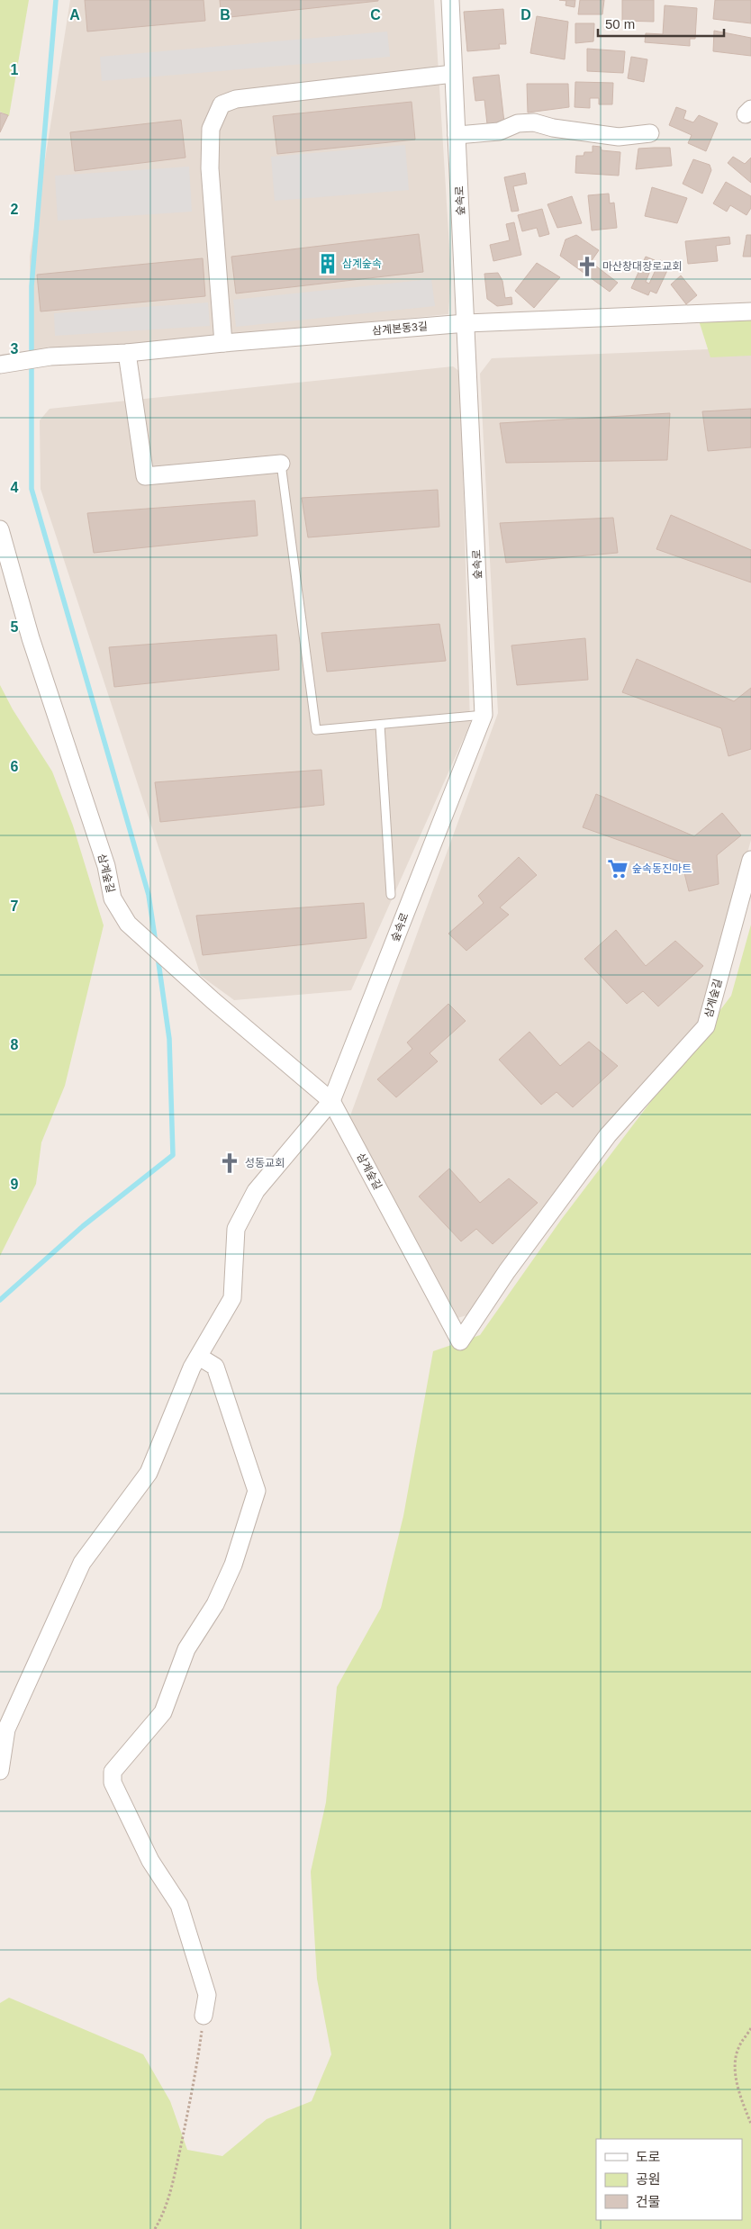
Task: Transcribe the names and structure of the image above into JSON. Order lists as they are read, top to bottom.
{
  "streets": {
    "street": ["숲속로", "삼계본동3길", "삼계숲길"]
  },
  "crossings": [
    ["숲속로", "삼계본동3길"],
    ["숲속로", "삼계숲길"]
  ],
  "places": {
    "building": ["삼계숲속"],
    "church": ["마산창대장로교회", "성동교회"],
    "supermarket": ["숲속동진마트"]
  },
  "legend": ["도로", "공원", "건물"],
  "scale_bar": "50 m",
  "grid": {
    "columns": [
      "A",
      "B",
      "C",
      "D"
    ],
    "rows": [
      "1",
      "2",
      "3",
      "4",
      "5",
      "6",
      "7",
      "8",
      "9"
    ]
  }
}
